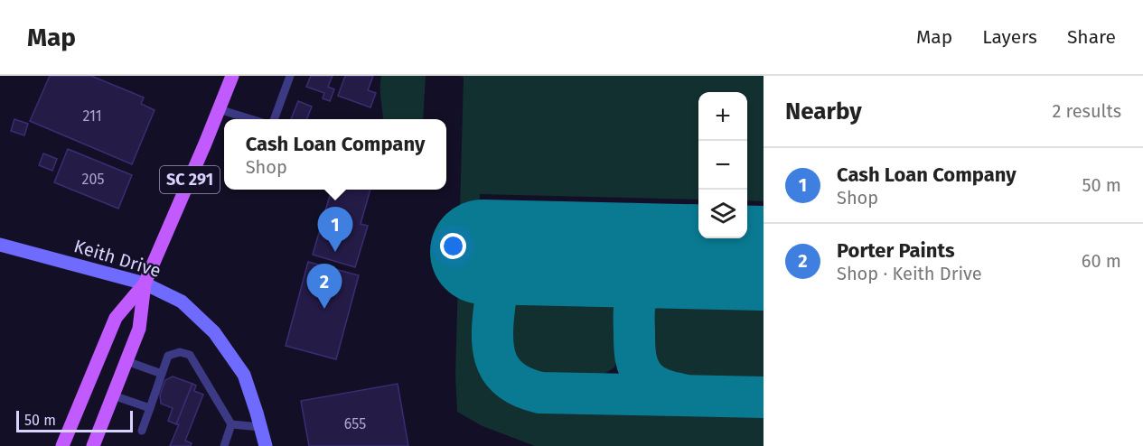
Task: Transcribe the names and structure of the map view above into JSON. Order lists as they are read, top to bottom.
{
  "streets": {
    "main road": ["SC 291"],
    "street": ["Keith Drive"]
  },
  "crossings": [
    ["SC 291", "Keith Drive"]
  ],
  "house_numbers": ["211", "205", "655"],
  "scale_bar": "50 m",
  "page": {
    "header": "Map",
    "nav": ["Map", "Layers", "Share"],
    "heading": ["Nearby", "2 results"],
    "map_buttons": ["+", "−"],
    "popup": ["Cash Loan Company", "Shop"],
    "list": [
      {
        "mark": "1",
        "name": "Cash Loan Company",
        "note": "Shop",
        "value": "50 m"
      },
      {
        "mark": "2",
        "name": "Porter Paints",
        "note": "Shop · Keith Drive",
        "value": "60 m"
      }
    ],
    "pins": ["1", "2"],
    "scale": "50 m"
  }
}
